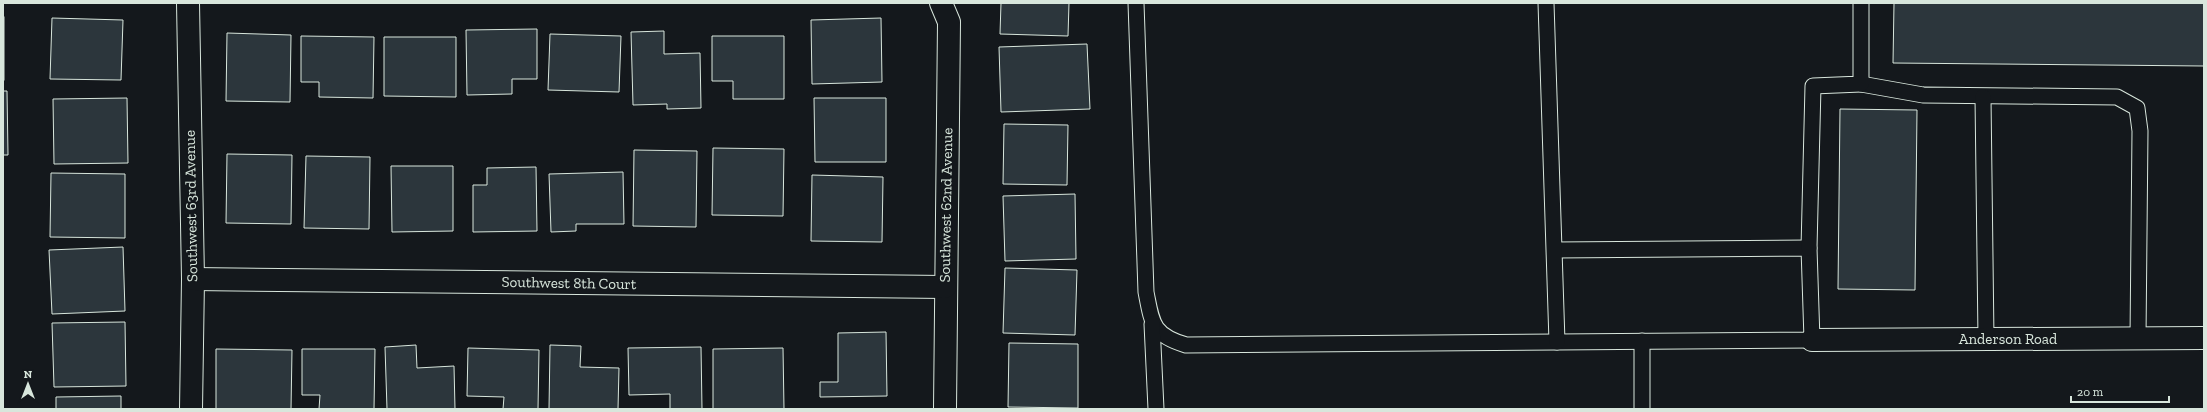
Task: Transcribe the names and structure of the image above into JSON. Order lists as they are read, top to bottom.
{
  "streets": {
    "street": [
      "Southwest 62nd Avenue",
      "Southwest 63rd Avenue",
      "Southwest 8th Court",
      "Anderson Road"
    ]
  },
  "crossings": [
    ["Southwest 62nd Avenue", "Southwest 8th Court"],
    ["Southwest 63rd Avenue", "Southwest 8th Court"]
  ],
  "scale_bar": "20 m",
  "north": "top"
}
